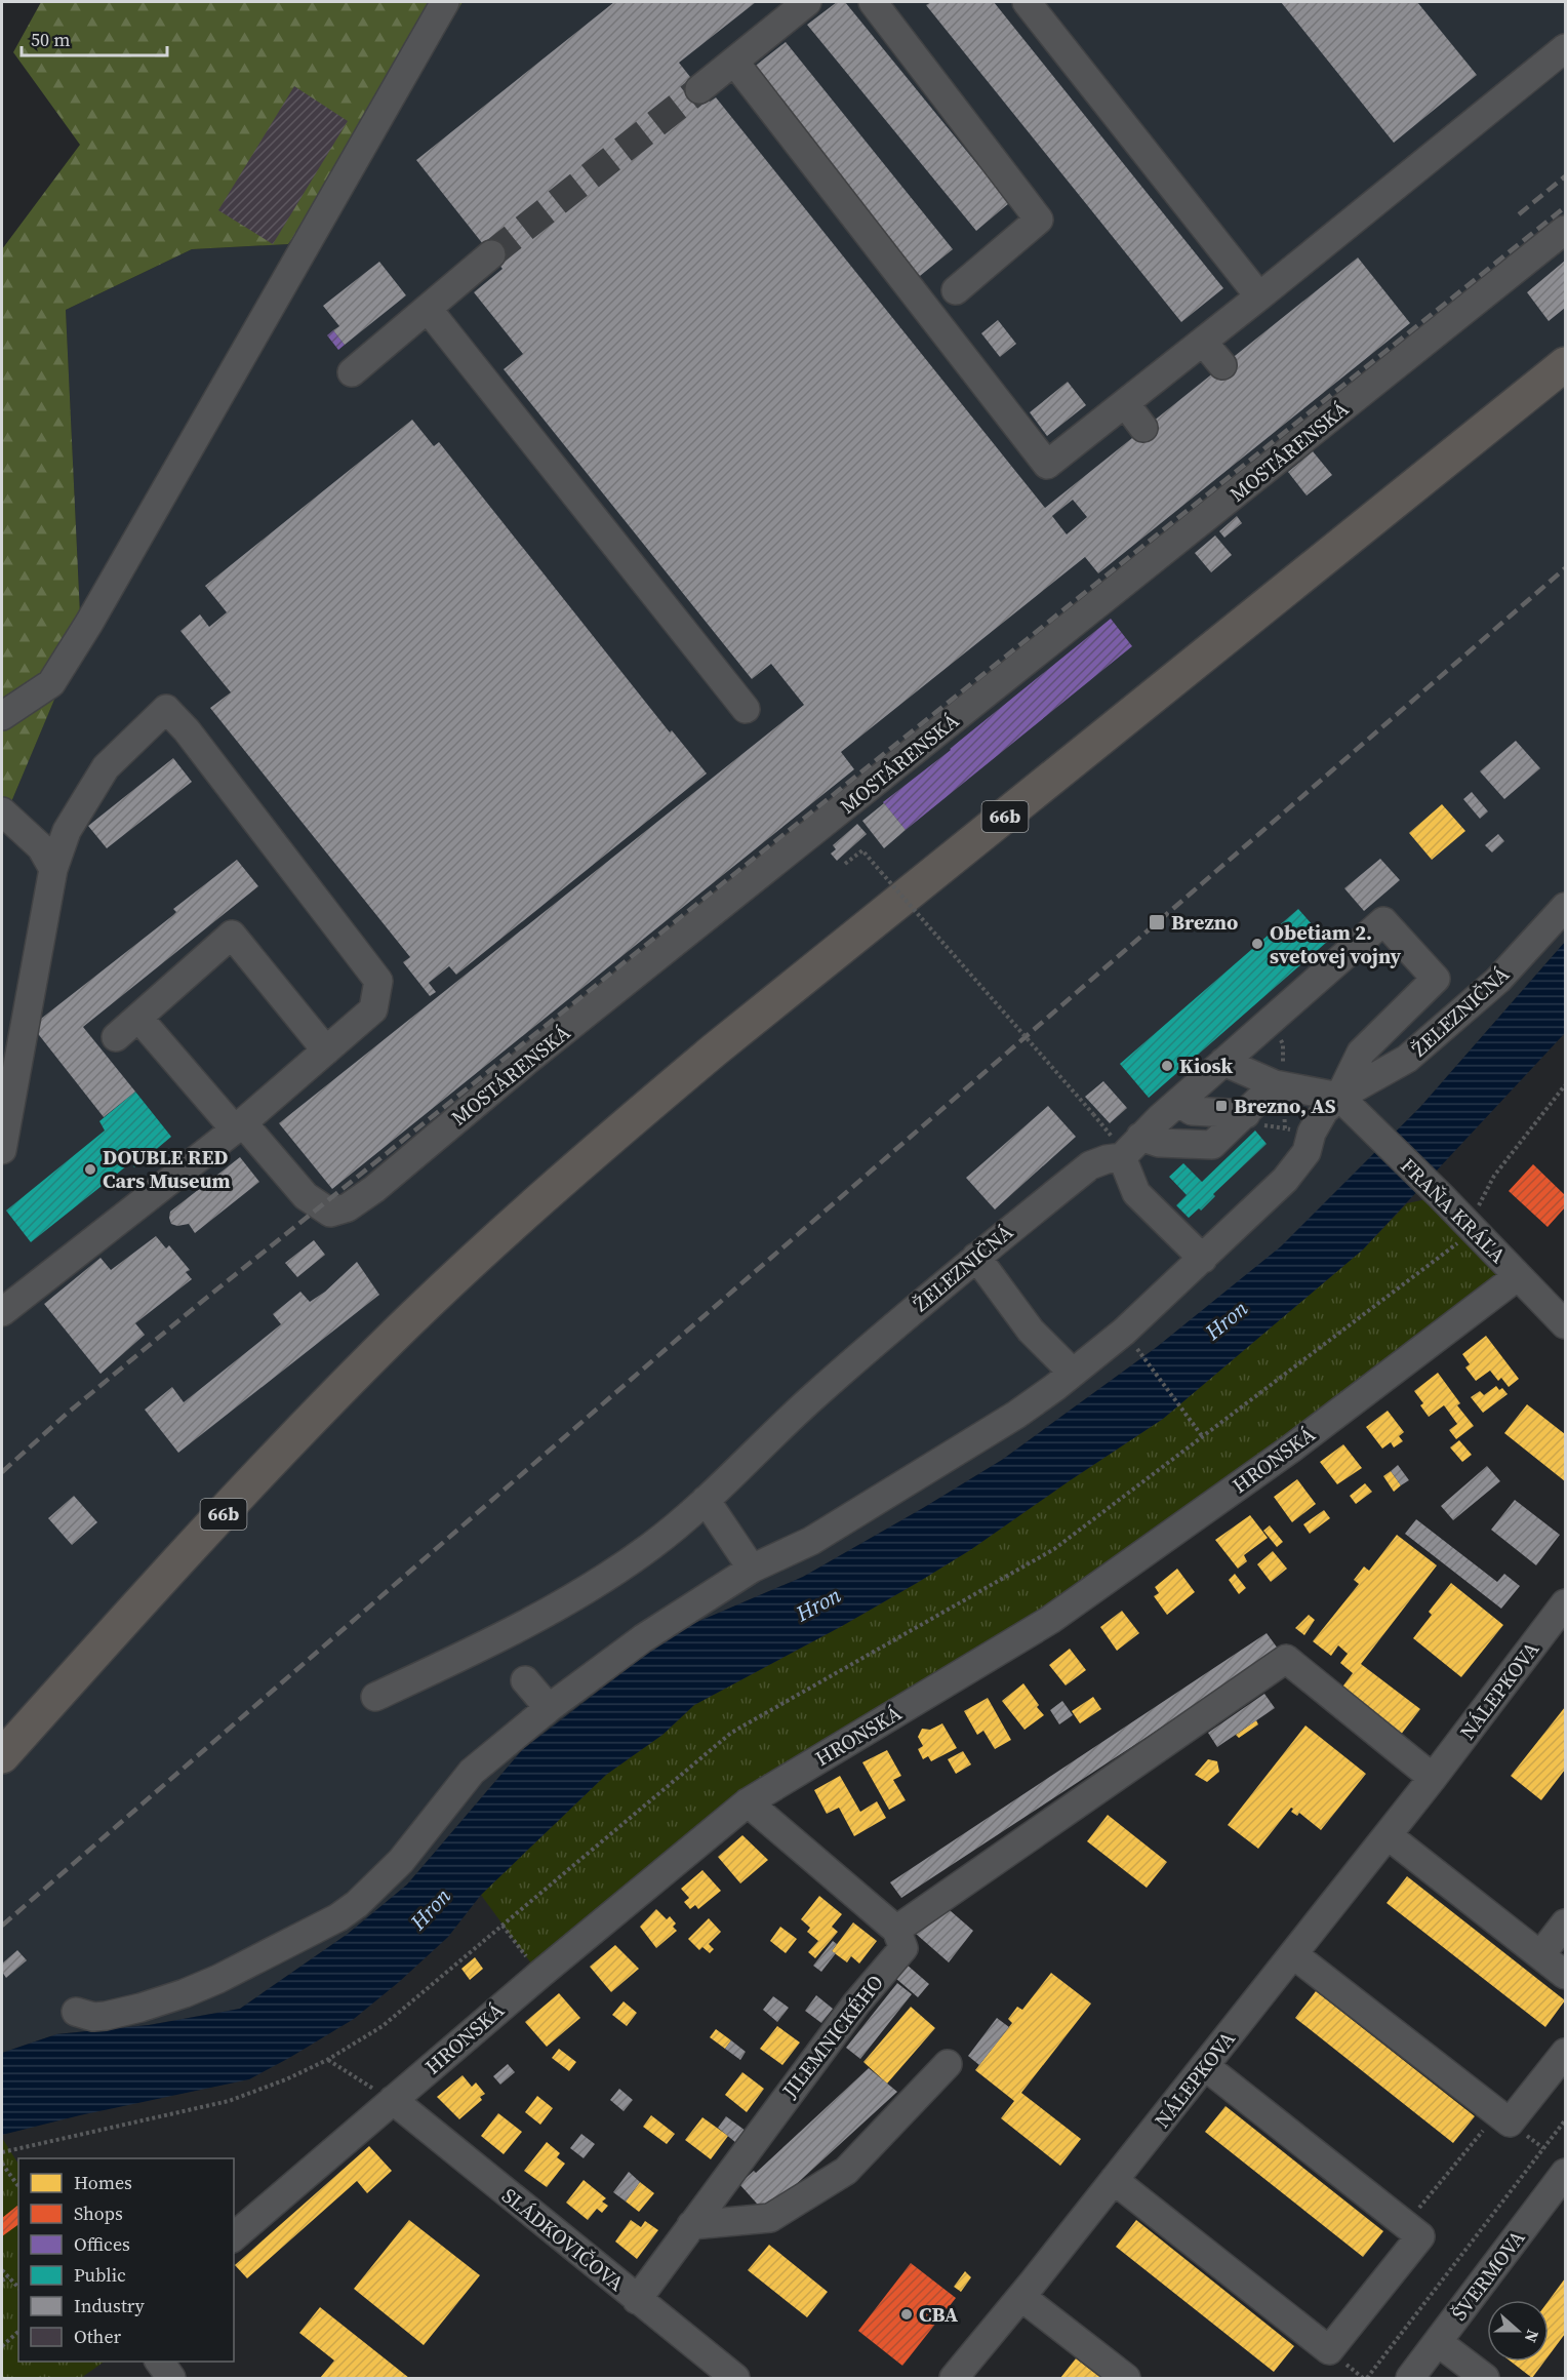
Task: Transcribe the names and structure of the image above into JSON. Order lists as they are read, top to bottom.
{
  "streets": {
    "main road": ["66b"],
    "street": [
      "MOSTÁRENSKÁ",
      "ŽELEZNIČNÁ",
      "FRAŇA KRÁĽA",
      "HRONSKÁ",
      "NÁLEPKOVA",
      "JILEMNICKÉHO",
      "SLÁDKOVIČOVA",
      "ŠVERMOVA"
    ]
  },
  "crossings": [
    ["ŽELEZNIČNÁ", "FRAŇA KRÁĽA"],
    ["FRAŇA KRÁĽA", "HRONSKÁ"],
    ["HRONSKÁ", "SLÁDKOVIČOVA"],
    ["JILEMNICKÉHO", "SLÁDKOVIČOVA"]
  ],
  "water": ["Hron"],
  "places": {
    "transit": ["Brezno", "Brezno, AS"],
    "other": [
      "Obetiam 2. svetovej vojny",
      "Kiosk",
      "DOUBLE RED Cars Museum",
      "CBA"
    ]
  },
  "legend": [
    "Homes",
    "Shops",
    "Offices",
    "Public",
    "Industry",
    "Other"
  ],
  "scale_bar": "50 m",
  "north": "right"
}
